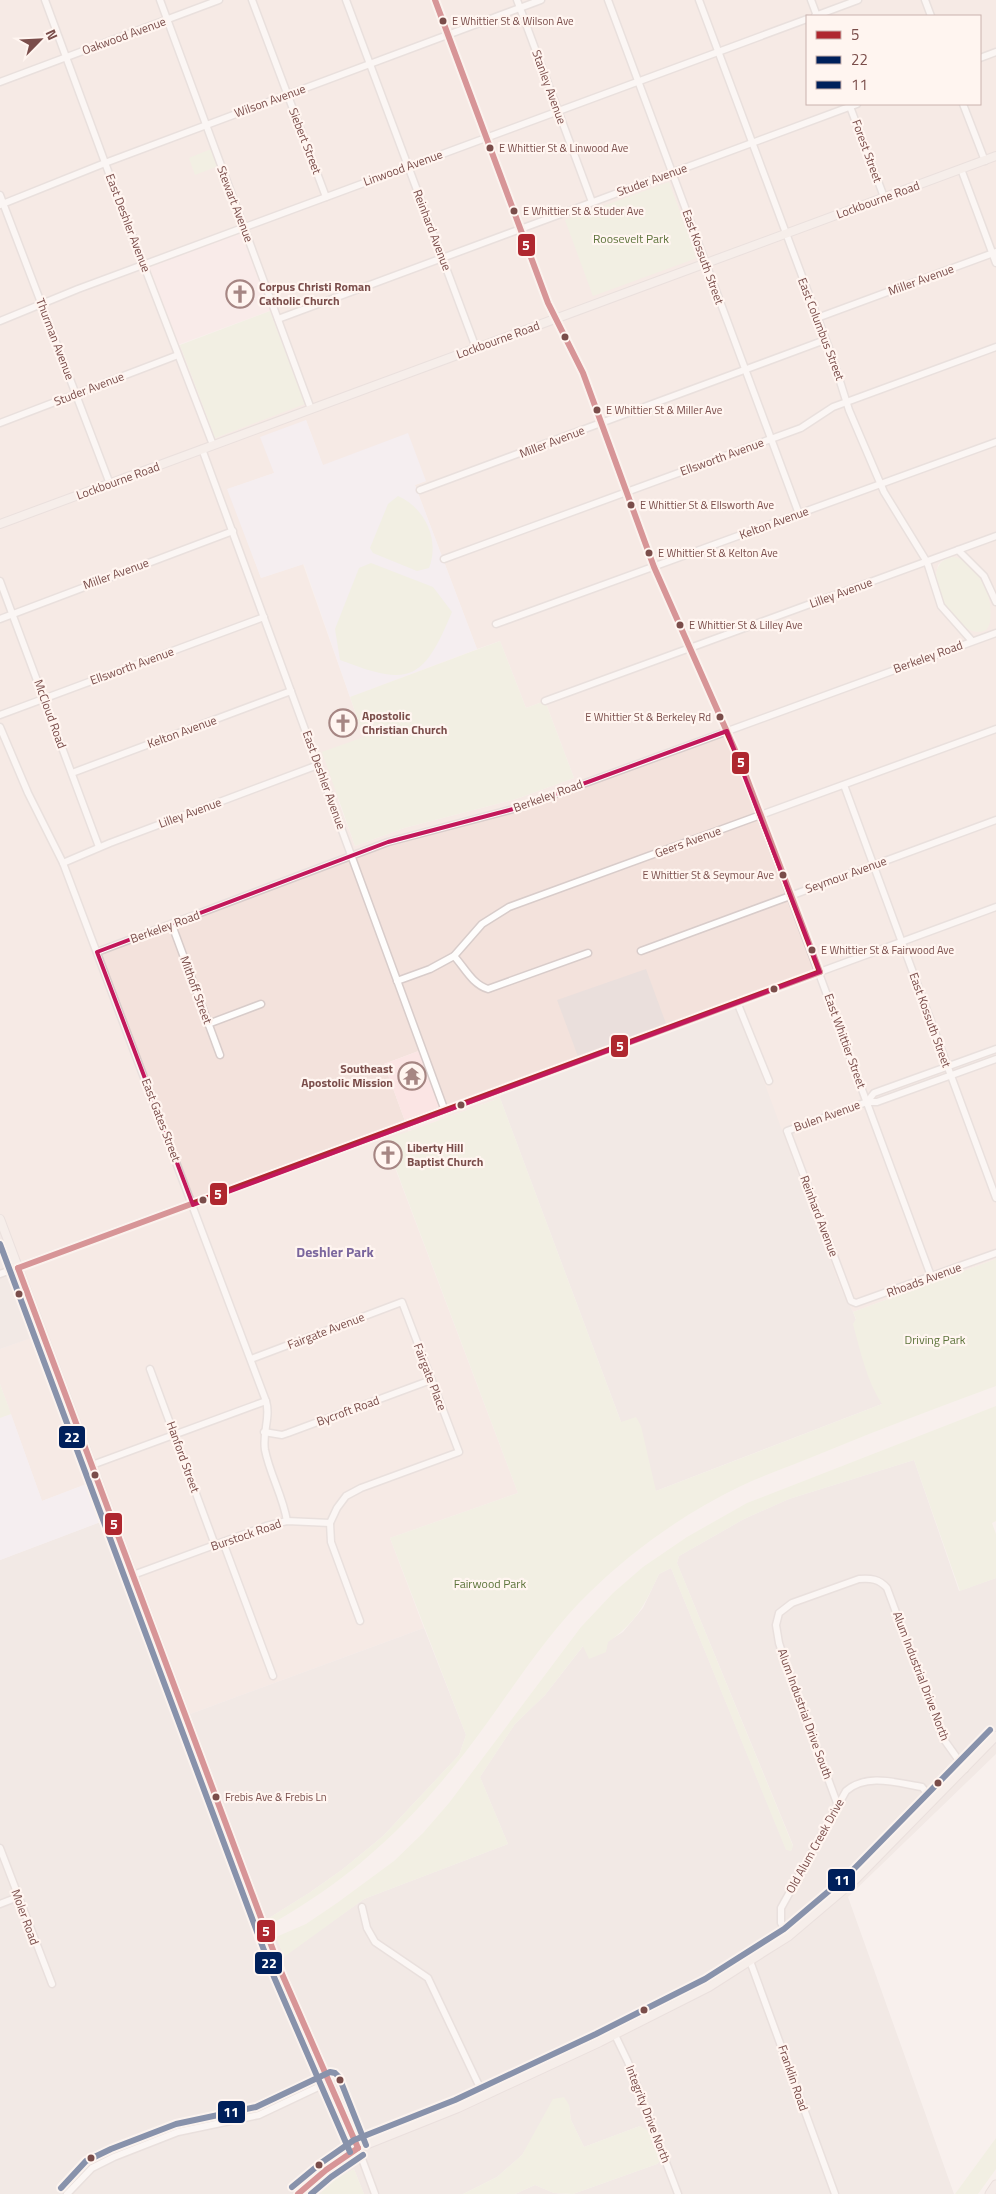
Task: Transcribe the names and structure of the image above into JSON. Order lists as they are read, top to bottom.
{
  "streets": {
    "main road": ["Lockbourne Road"],
    "street": [
      "Oakwood Avenue",
      "Stanley Avenue",
      "Wilson Avenue",
      "Siebert Street",
      "Forest Street",
      "Linwood Avenue",
      "Studer Avenue",
      "Stewart Avenue",
      "East Deshler Avenue",
      "Reinhard Avenue",
      "East Kossuth Street",
      "Miller Avenue",
      "East Columbus Street",
      "Thurman Avenue",
      "Ellsworth Avenue",
      "Kelton Avenue",
      "Lilley Avenue",
      "Berkeley Road",
      "McCloud Road",
      "Geers Avenue",
      "Seymour Avenue",
      "Mithoff Street",
      "East Whittier Street",
      "Bulen Avenue",
      "East Gates Street",
      "Rhoads Avenue",
      "Fairgate Avenue",
      "Fairgate Place",
      "Bycroft Road",
      "Hanford Street",
      "Burstock Road",
      "Alum Industrial Drive North",
      "Alum Industrial Drive South",
      "Old Alum Creek Drive",
      "Moler Road",
      "Franklin Road",
      "Integrity Drive North"
    ]
  },
  "crossings": [
    ["Oakwood Avenue", "Stewart Avenue"],
    ["Oakwood Avenue", "East Deshler Avenue"],
    ["Stanley Avenue", "Wilson Avenue"],
    ["Stanley Avenue", "Linwood Avenue"],
    ["Stanley Avenue", "Studer Avenue"],
    ["Wilson Avenue", "Siebert Street"],
    ["Wilson Avenue", "Stewart Avenue"],
    ["Wilson Avenue", "East Deshler Avenue"],
    ["Wilson Avenue", "Reinhard Avenue"],
    ["Wilson Avenue", "Thurman Avenue"],
    ["Wilson Avenue", "East Whittier Street"],
    ["Siebert Street", "Linwood Avenue"],
    ["Forest Street", "Studer Avenue"],
    ["Forest Street", "Lockbourne Road"],
    ["Linwood Avenue", "Stewart Avenue"],
    ["Linwood Avenue", "East Deshler Avenue"],
    ["Linwood Avenue", "Reinhard Avenue"],
    ["Linwood Avenue", "East Kossuth Street"],
    ["Linwood Avenue", "East Columbus Street"],
    ["Linwood Avenue", "Thurman Avenue"],
    ["Linwood Avenue", "East Whittier Street"],
    ["Studer Avenue", "Stewart Avenue"],
    ["Studer Avenue", "East Deshler Avenue"],
    ["Studer Avenue", "Reinhard Avenue"],
    ["Studer Avenue", "East Kossuth Street"],
    ["Studer Avenue", "East Columbus Street"],
    ["Studer Avenue", "Thurman Avenue"],
    ["Studer Avenue", "East Whittier Street"],
    ["Lockbourne Road", "Stewart Avenue"],
    ["Lockbourne Road", "East Deshler Avenue"],
    ["Lockbourne Road", "Reinhard Avenue"],
    ["Lockbourne Road", "East Kossuth Street"],
    ["Lockbourne Road", "East Columbus Street"],
    ["Lockbourne Road", "Thurman Avenue"],
    ["Lockbourne Road", "East Whittier Street"],
    ["East Deshler Avenue", "Miller Avenue"],
    ["East Deshler Avenue", "Ellsworth Avenue"],
    ["East Deshler Avenue", "Kelton Avenue"],
    ["East Deshler Avenue", "Lilley Avenue"],
    ["East Deshler Avenue", "Berkeley Road"],
    ["East Deshler Avenue", "Geers Avenue"],
    ["Reinhard Avenue", "Bulen Avenue"],
    ["Reinhard Avenue", "Rhoads Avenue"],
    ["East Kossuth Street", "Miller Avenue"],
    ["East Kossuth Street", "Ellsworth Avenue"],
    ["East Kossuth Street", "Kelton Avenue"],
    ["East Kossuth Street", "Geers Avenue"],
    ["East Kossuth Street", "Seymour Avenue"],
    ["East Kossuth Street", "Bulen Avenue"],
    ["Miller Avenue", "East Columbus Street"],
    ["Miller Avenue", "McCloud Road"],
    ["Miller Avenue", "East Whittier Street"],
    ["East Columbus Street", "Ellsworth Avenue"],
    ["East Columbus Street", "Kelton Avenue"],
    ["East Columbus Street", "Lilley Avenue"],
    ["East Columbus Street", "Berkeley Road"],
    ["Ellsworth Avenue", "McCloud Road"],
    ["Ellsworth Avenue", "East Whittier Street"],
    ["Kelton Avenue", "McCloud Road"],
    ["Kelton Avenue", "East Whittier Street"],
    ["Lilley Avenue", "McCloud Road"],
    ["Lilley Avenue", "East Whittier Street"],
    ["Lilley Avenue", "East Gates Street"],
    ["Berkeley Road", "Mithoff Street"],
    ["Berkeley Road", "East Whittier Street"],
    ["Berkeley Road", "East Gates Street"],
    ["Geers Avenue", "East Whittier Street"],
    ["Seymour Avenue", "East Whittier Street"],
    ["East Whittier Street", "Bulen Avenue"],
    ["East Whittier Street", "Rhoads Avenue"],
    ["East Gates Street", "Fairgate Avenue"],
    ["East Gates Street", "Bycroft Road"],
    ["East Gates Street", "Burstock Road"],
    ["Fairgate Avenue", "Fairgate Place"],
    ["Fairgate Place", "Bycroft Road"],
    ["Fairgate Place", "Burstock Road"],
    ["Hanford Street", "Burstock Road"],
    ["Alum Industrial Drive North", "Alum Industrial Drive South"],
    ["Alum Industrial Drive South", "Old Alum Creek Drive"]
  ],
  "districts": ["Deshler Park"],
  "parks": ["Roosevelt Park", "Driving Park", "Fairwood Park"],
  "places": {
    "other": [
      "E Whittier St & Wilson Ave",
      "E Whittier St & Linwood Ave",
      "E Whittier St & Studer Ave",
      "E Whittier St & Miller Ave",
      "E Whittier St & Ellsworth Ave",
      "E Whittier St & Kelton Ave",
      "E Whittier St & Lilley Ave",
      "E Whittier St & Berkeley Rd",
      "E Whittier St & Seymour Ave",
      "E Whittier St & Fairwood Ave",
      "Frebis Ave & Frebis Ln"
    ],
    "church": ["Corpus Christi Roman Catholic Church", "Apostolic Christian Church", "Liberty Hill Baptist Church"],
    "temple": ["Southeast Apostolic Mission"]
  },
  "lines": ["transit line 5", "transit line 22", "transit line 11"],
  "legend": ["5", "22", "11"],
  "north": "top right"
}
